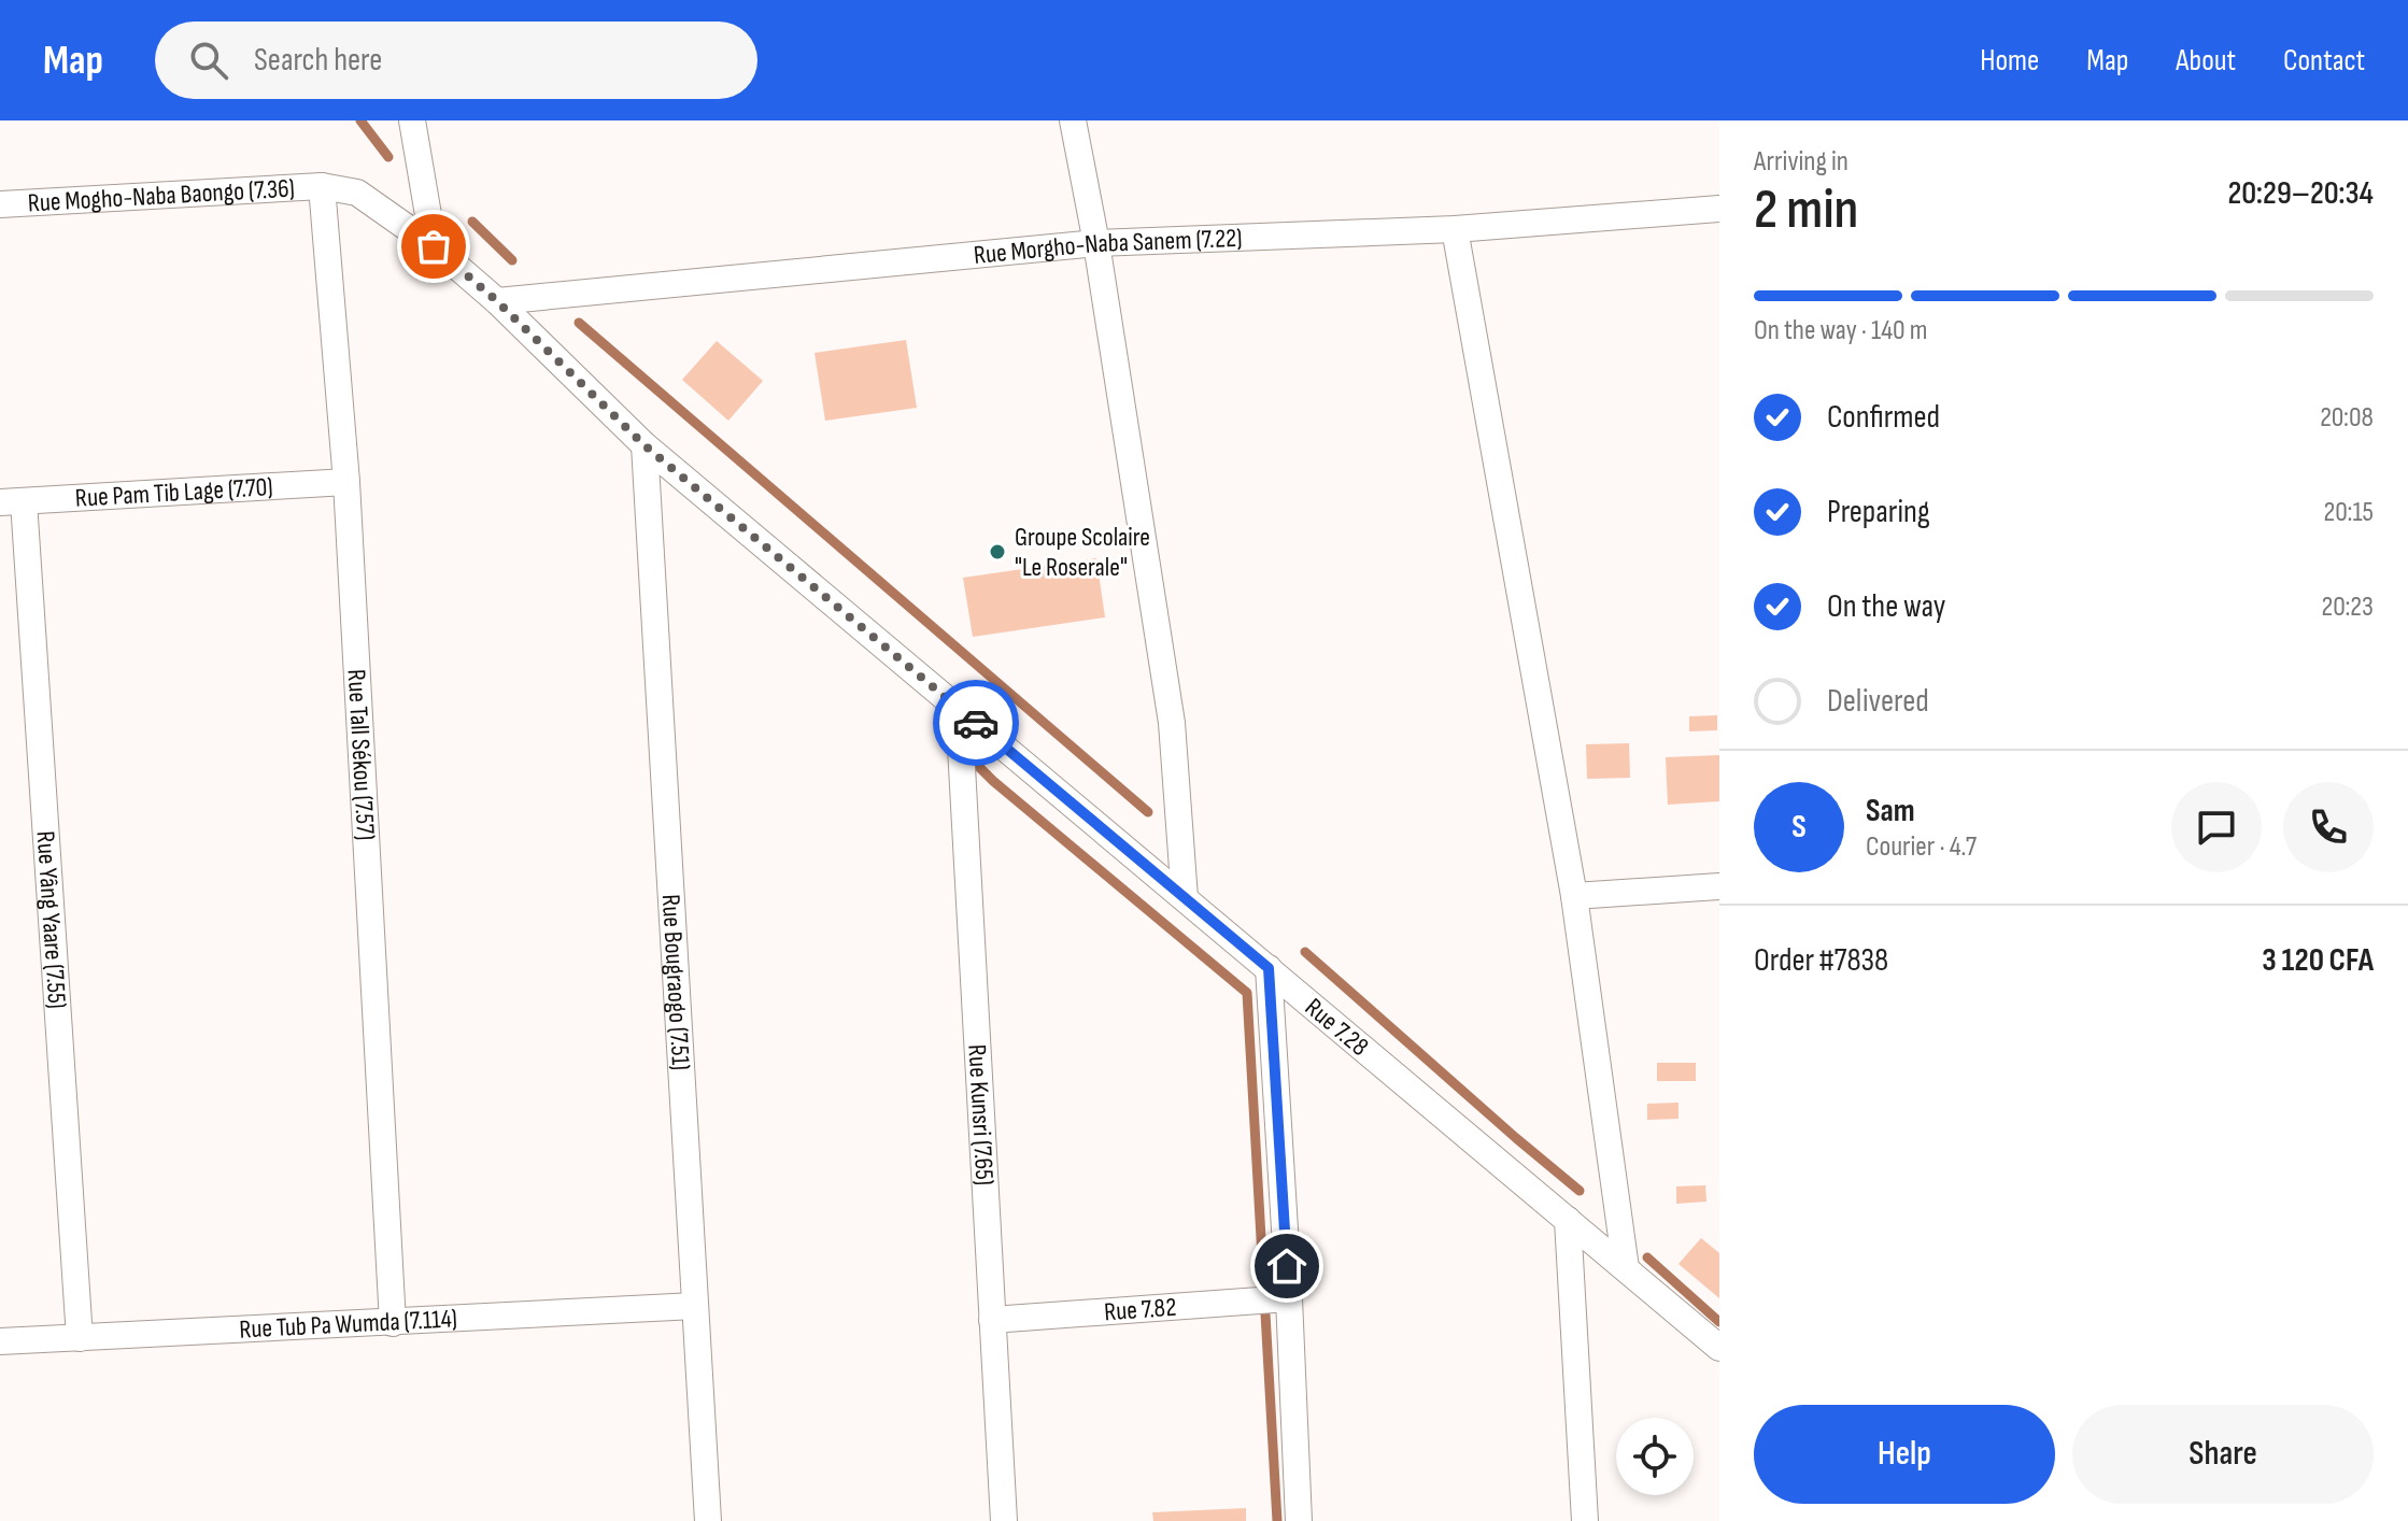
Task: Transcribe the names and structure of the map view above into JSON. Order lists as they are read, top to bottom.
{
  "streets": {
    "street": [
      "Rue Mogho-Naba Baongo (7.36)",
      "Rue Morgho-Naba Sanem (7.22)",
      "Rue Pam Tib Lage (7.70)",
      "Rue Tall Sékou (7.57)",
      "Rue Yâng Yaare (7.55)",
      "Rue Bougraogo (7.51)",
      "Rue 7.28",
      "Rue Kunsri (7.65)",
      "Rue 7.82",
      "Rue Tub Pa Wumda (7.114)"
    ]
  },
  "crossings": [
    ["Rue Mogho-Naba Baongo (7.36)", "Rue Tall Sékou (7.57)"],
    ["Rue Mogho-Naba Baongo (7.36)", "Rue 7.28"],
    ["Rue Morgho-Naba Sanem (7.22)", "Rue 7.28"],
    ["Rue Pam Tib Lage (7.70)", "Rue Tall Sékou (7.57)"],
    ["Rue Pam Tib Lage (7.70)", "Rue Yâng Yaare (7.55)"],
    ["Rue Tall Sékou (7.57)", "Rue 7.28"],
    ["Rue Tall Sékou (7.57)", "Rue Tub Pa Wumda (7.114)"],
    ["Rue Yâng Yaare (7.55)", "Rue Tub Pa Wumda (7.114)"],
    ["Rue Bougraogo (7.51)", "Rue 7.28"],
    ["Rue Bougraogo (7.51)", "Rue Tub Pa Wumda (7.114)"],
    ["Rue 7.28", "Rue Kunsri (7.65)"],
    ["Rue Kunsri (7.65)", "Rue 7.82"]
  ],
  "places": ["Groupe Scolaire \"Le Roserale\""],
  "page": {
    "header": "Map",
    "search": "Search here",
    "nav": [
      "Home",
      "Map",
      "About",
      "Contact"
    ],
    "heading": ["2 min", "Arriving in", "20:29–20:34"],
    "panel": [
      "Sam",
      "Courier · 4.7",
      "Order #7838",
      "3 120 CFA"
    ],
    "bar": "On the way · 140 m",
    "list": [
      ["Confirmed", "20:08"],
      ["Preparing", "20:15"],
      ["On the way", "20:23"],
      "Delivered"
    ],
    "round": "S",
    "buttons": ["Help", "Share"]
  }
}
